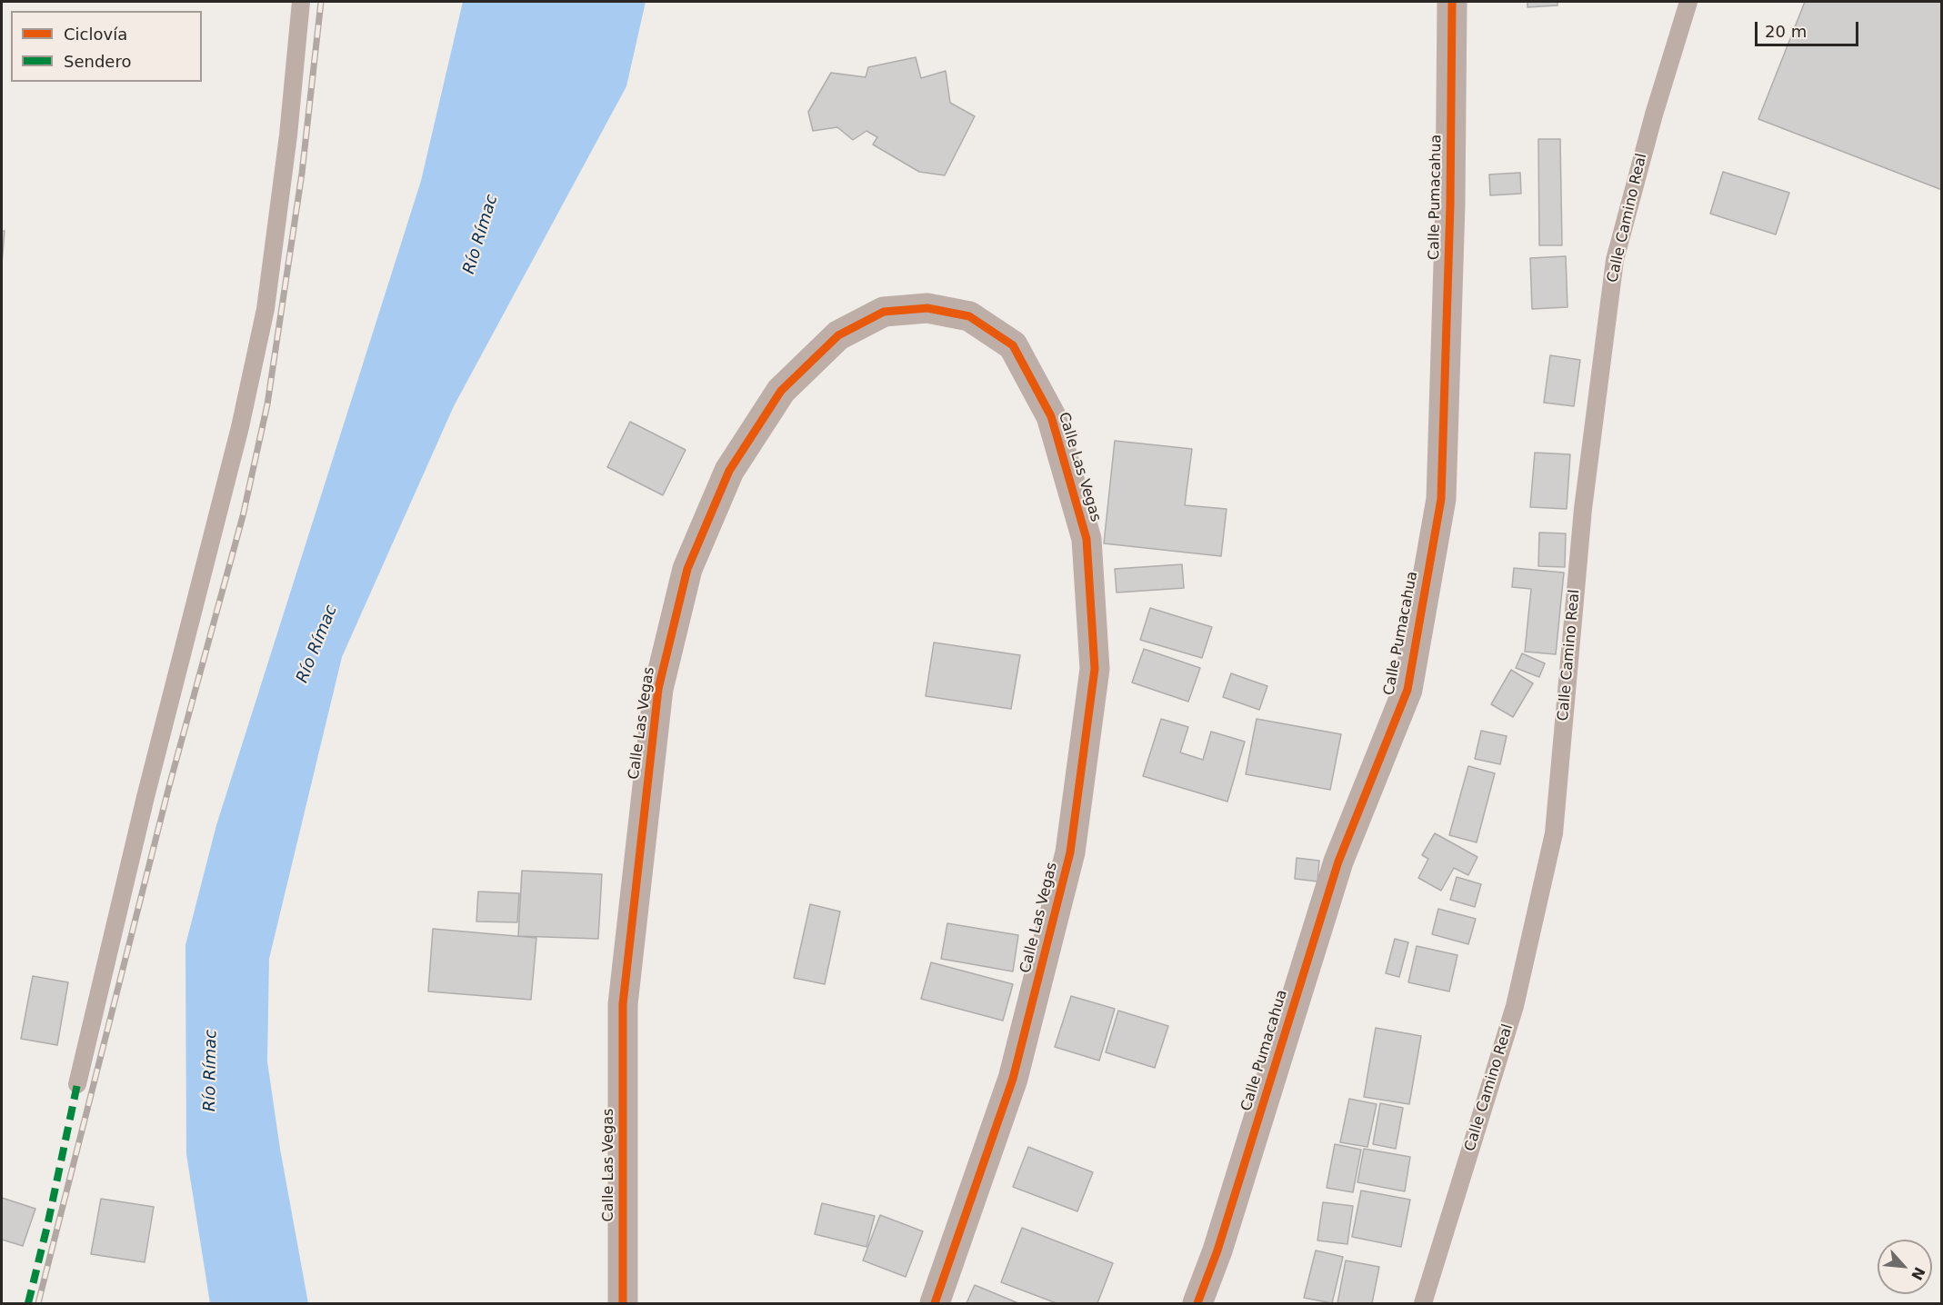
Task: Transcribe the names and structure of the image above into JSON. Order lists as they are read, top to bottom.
{
  "streets": {
    "street": ["Calle Pumacahua", "Calle Las Vegas"],
    "lane": ["Calle Camino Real"]
  },
  "water": ["Río Rímac"],
  "legend": ["Ciclovía", "Sendero"],
  "scale_bar": "20 m",
  "north": "bottom right"
}
